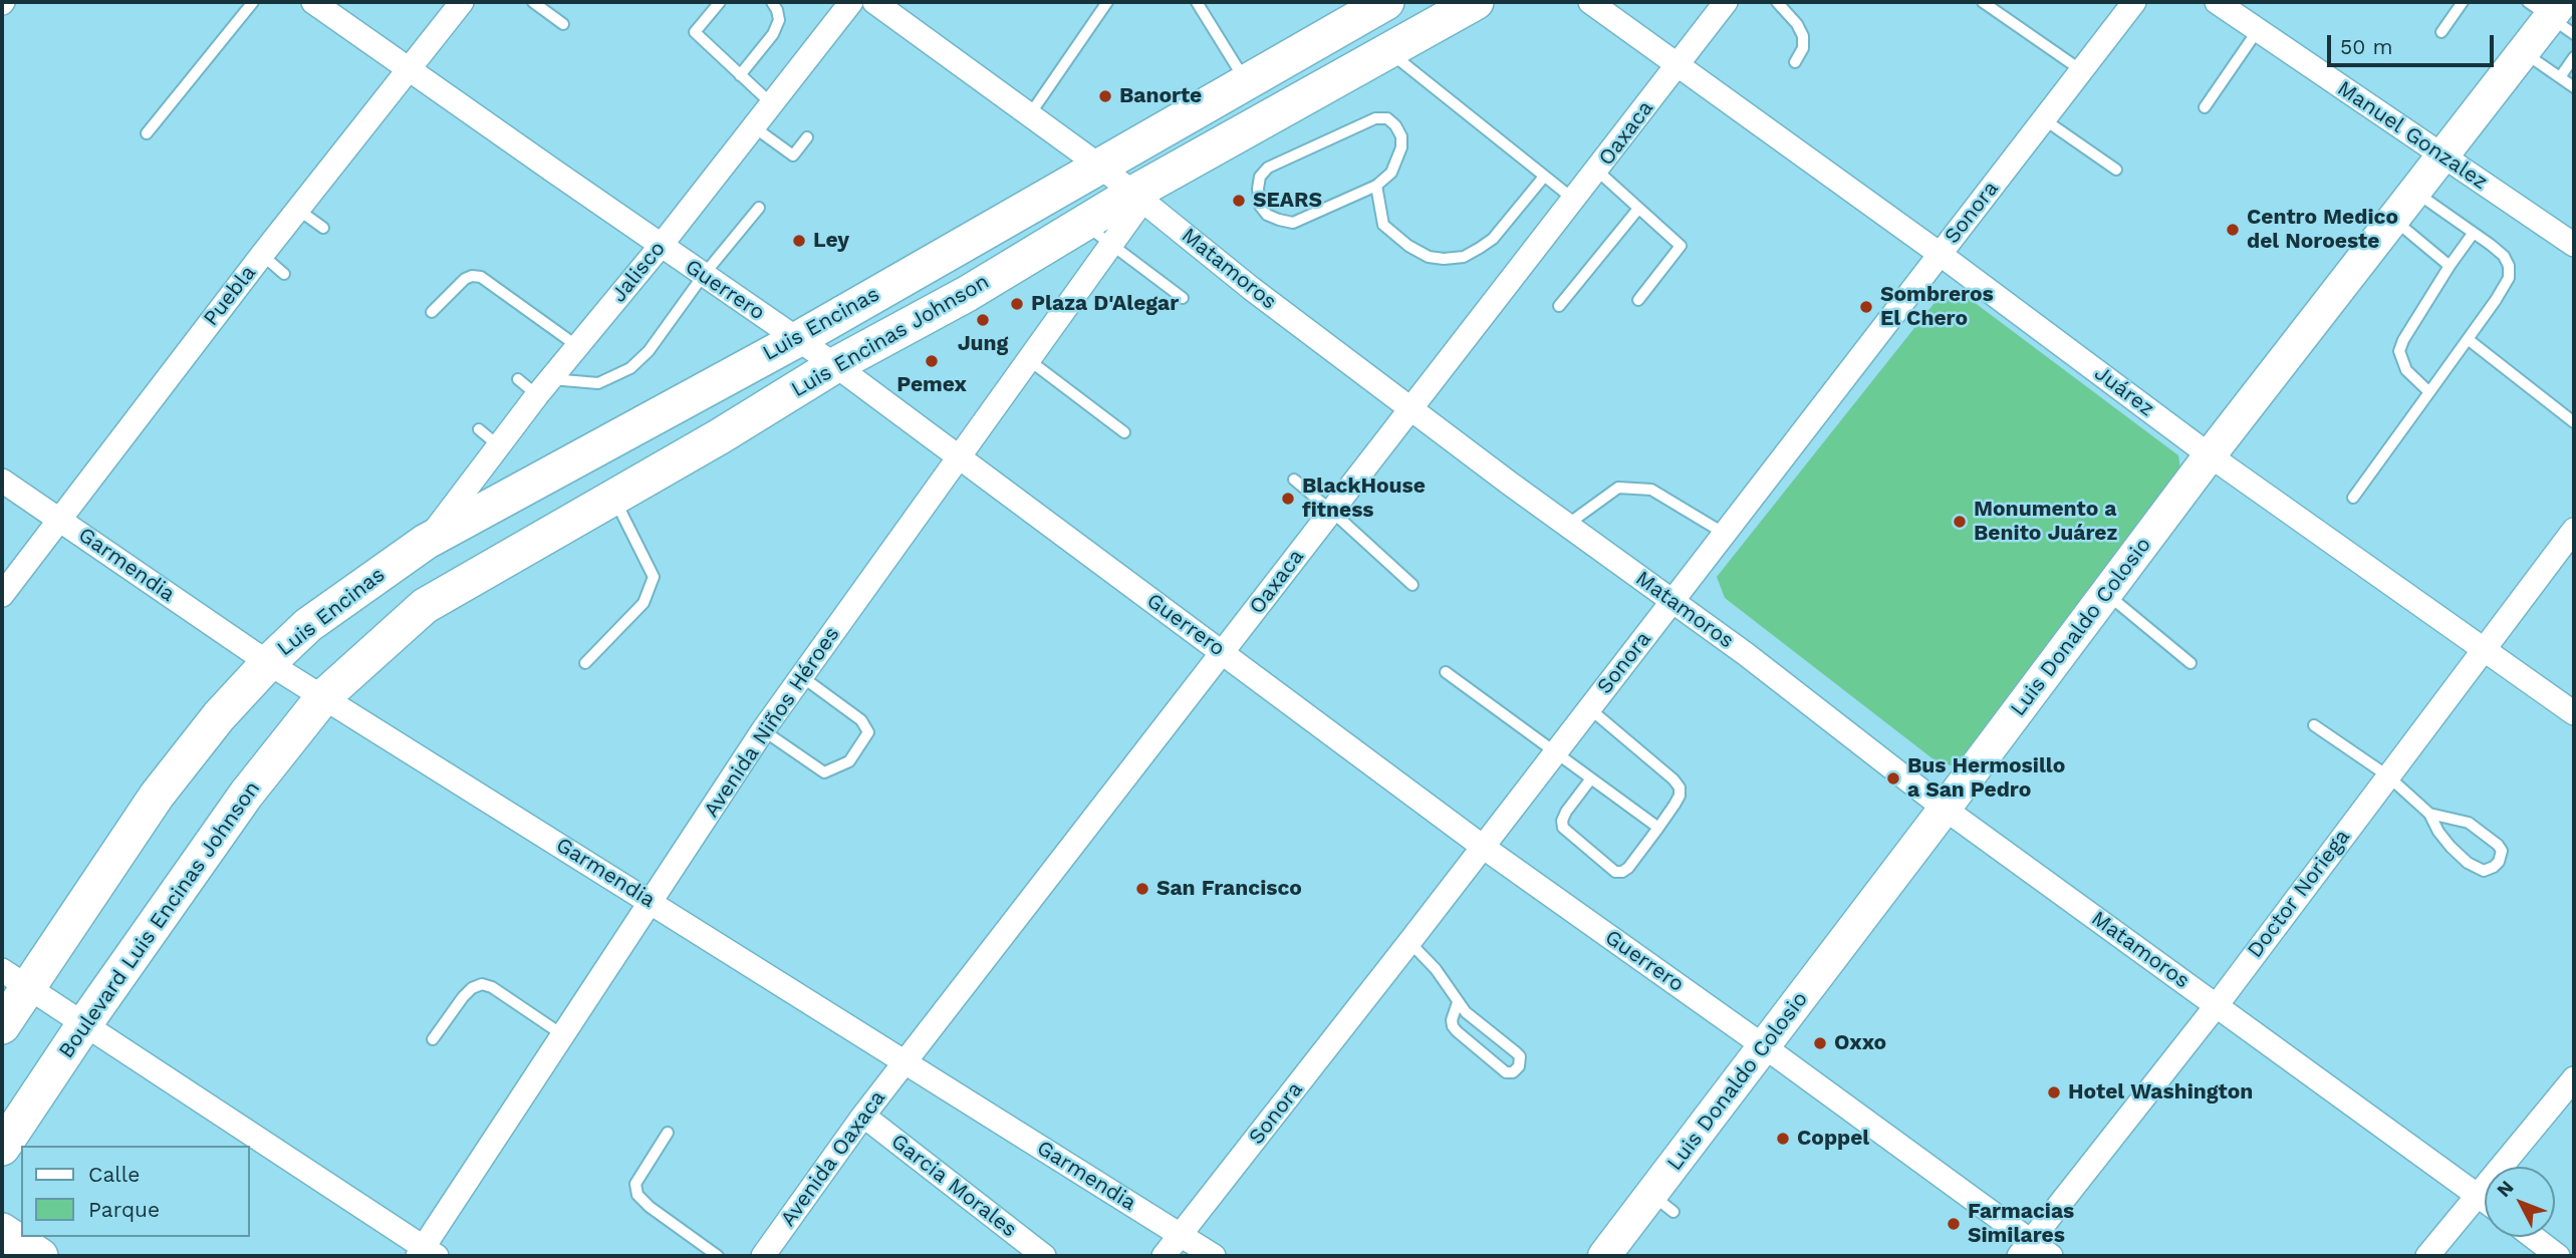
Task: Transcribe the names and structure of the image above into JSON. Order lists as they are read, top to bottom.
{
  "streets": {
    "main road": [
      "Luis Encinas",
      "Luis Encinas Johnson",
      "Luis Donaldo Colosio",
      "Boulevard Luis Encinas Johnson"
    ],
    "street": [
      "Oaxaca",
      "Manuel Gonzalez",
      "Sonora",
      "Matamoros",
      "Jalisco",
      "Guerrero",
      "Puebla",
      "Juárez",
      "Garmendia",
      "Avenida Niños Héroes",
      "Doctor Noriega",
      "Avenida Oaxaca",
      "Garcia Morales"
    ]
  },
  "crossings": [
    ["Oaxaca", "Matamoros"],
    ["Oaxaca", "Guerrero"],
    ["Oaxaca", "Juárez"],
    ["Oaxaca", "Garmendia"],
    ["Oaxaca", "Avenida Oaxaca"],
    ["Manuel Gonzalez", "Luis Donaldo Colosio"],
    ["Sonora", "Matamoros"],
    ["Sonora", "Guerrero"],
    ["Sonora", "Juárez"],
    ["Sonora", "Garmendia"],
    ["Matamoros", "Luis Encinas"],
    ["Matamoros", "Luis Encinas Johnson"],
    ["Matamoros", "Luis Donaldo Colosio"],
    ["Matamoros", "Avenida Niños Héroes"],
    ["Matamoros", "Doctor Noriega"],
    ["Jalisco", "Guerrero"],
    ["Jalisco", "Luis Encinas"],
    ["Guerrero", "Puebla"],
    ["Guerrero", "Luis Encinas"],
    ["Guerrero", "Luis Encinas Johnson"],
    ["Guerrero", "Luis Donaldo Colosio"],
    ["Guerrero", "Avenida Niños Héroes"],
    ["Guerrero", "Doctor Noriega"],
    ["Puebla", "Garmendia"],
    ["Luis Encinas", "Garmendia"],
    ["Luis Encinas Johnson", "Garmendia"],
    ["Luis Encinas Johnson", "Avenida Niños Héroes"],
    ["Luis Encinas Johnson", "Boulevard Luis Encinas Johnson"],
    ["Juárez", "Luis Donaldo Colosio"],
    ["Juárez", "Doctor Noriega"],
    ["Garmendia", "Avenida Niños Héroes"],
    ["Garmendia", "Boulevard Luis Encinas Johnson"],
    ["Garmendia", "Avenida Oaxaca"],
    ["Avenida Oaxaca", "Garcia Morales"]
  ],
  "places": [
    "Banorte",
    "SEARS",
    "Centro Medico del Noroeste",
    "Ley",
    "Plaza D'Alegar",
    "Sombreros El Chero",
    "Jung",
    "Pemex",
    "BlackHouse fitness",
    "Monumento a Benito Juárez",
    "Bus Hermosillo a San Pedro",
    "San Francisco",
    "Oxxo",
    "Hotel Washington",
    "Coppel",
    "Farmacias Similares"
  ],
  "legend": ["Calle", "Parque"],
  "scale_bar": "50 m",
  "north": "top left"
}
